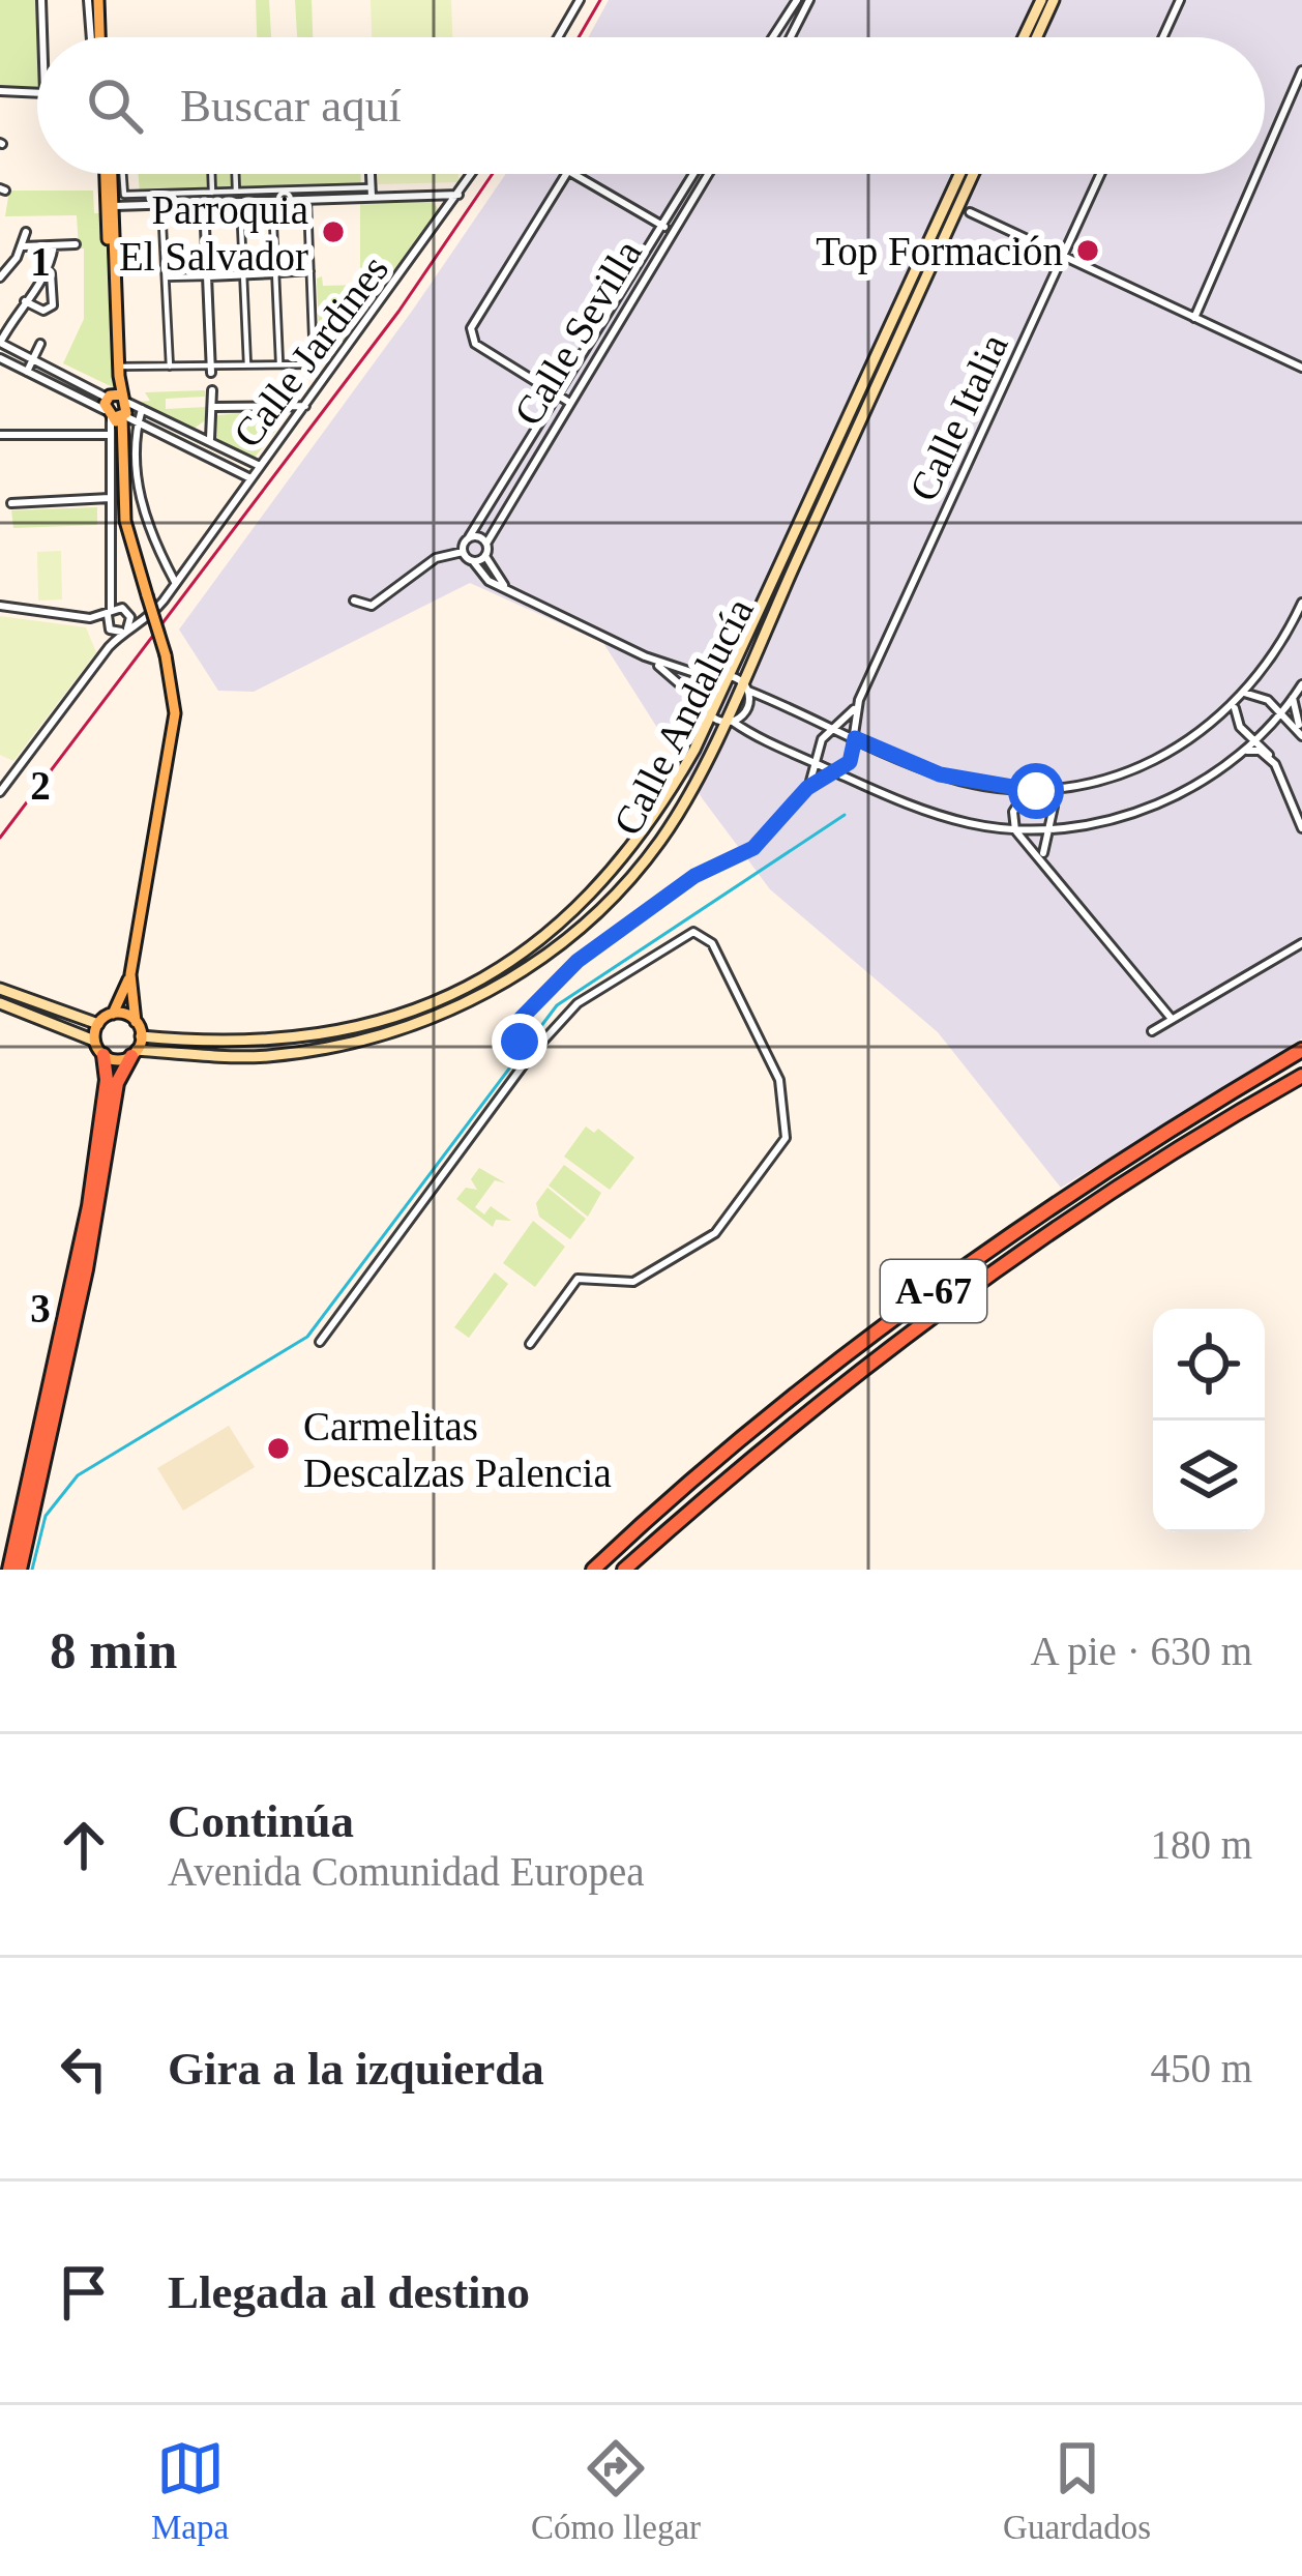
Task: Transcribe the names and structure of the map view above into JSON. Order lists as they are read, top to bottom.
{
  "streets": {
    "highway": ["A-67"],
    "main road": ["Calle Andalucía"],
    "street": ["Calle Sevilla", "Calle Jardines", "Calle Italia"]
  },
  "places": ["Parroquia El Salvador", "Top Formación", "Carmelitas Descalzas Palencia"],
  "page": {
    "search": "Buscar aquí",
    "heading": ["8 min", "A pie · 630 m"],
    "list": [
      ["Continúa", "Avenida Comunidad Europea", "180 m"],
      ["Gira a la izquierda", "450 m"],
      "Llegada al destino"
    ],
    "nav": ["Mapa", "Cómo llegar", "Guardados"]
  },
  "grid": {
    "rows": ["1", "2", "3"]
  }
}
